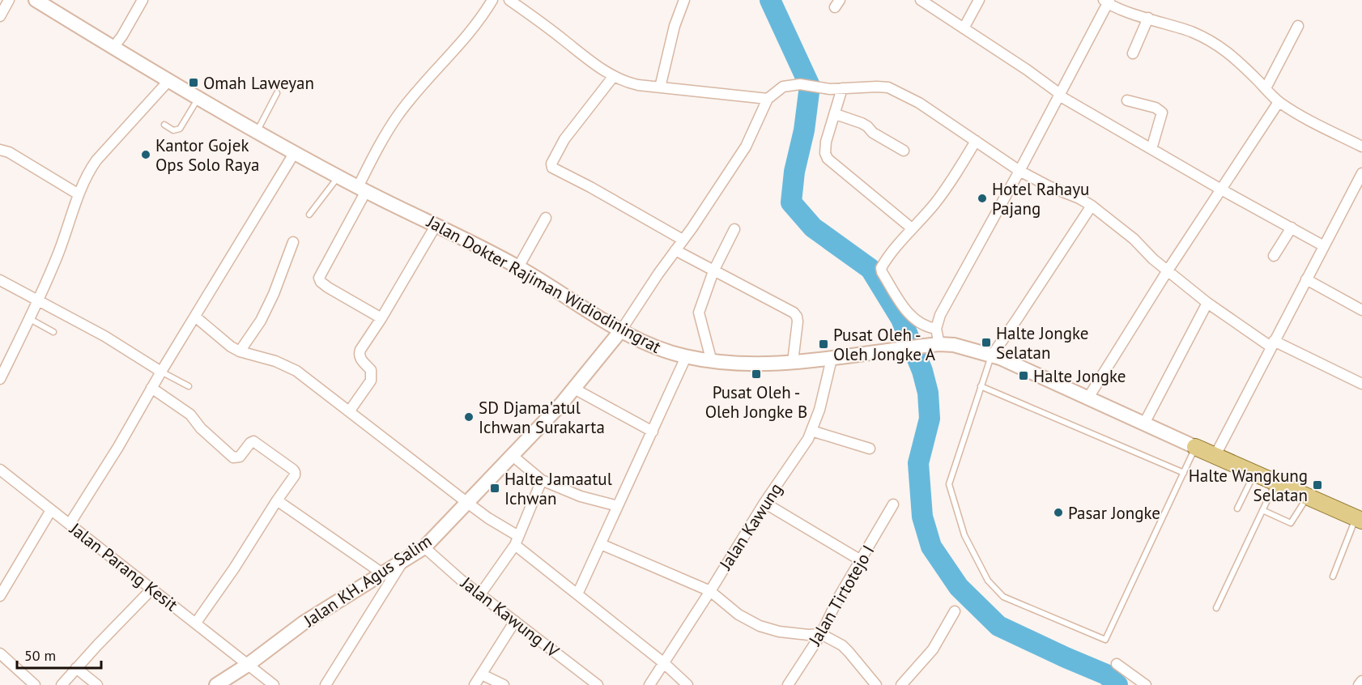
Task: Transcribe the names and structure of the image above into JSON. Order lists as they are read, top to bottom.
{
  "streets": {
    "main road": ["Jalan Dokter Rajiman Widiodiningrat", "Jalan KH. Agus Salim"],
    "street": [
      "Jalan Kawung",
      "Jalan Parang Kesit",
      "Jalan Tirtotejo I",
      "Jalan Kawung IV"
    ]
  },
  "crossings": [
    ["Jalan Dokter Rajiman Widiodiningrat", "Jalan Kawung"],
    ["Jalan Dokter Rajiman Widiodiningrat", "Jalan KH. Agus Salim"],
    ["Jalan Parang Kesit", "Jalan KH. Agus Salim"],
    ["Jalan KH. Agus Salim", "Jalan Kawung IV"]
  ],
  "places": {
    "transit": [
      "Omah Laweyan",
      "Halte Jongke Selatan",
      "Pusat Oleh - Oleh Jongke A",
      "Pusat Oleh - Oleh Jongke B",
      "Halte Jongke",
      "Halte Wangkung Selatan",
      "Halte Jamaatul Ichwan"
    ],
    "other": [
      "Kantor Gojek Ops Solo Raya",
      "Hotel Rahayu Pajang",
      "SD Djama'atul Ichwan Surakarta",
      "Pasar Jongke"
    ]
  },
  "scale_bar": "50 m"
}
